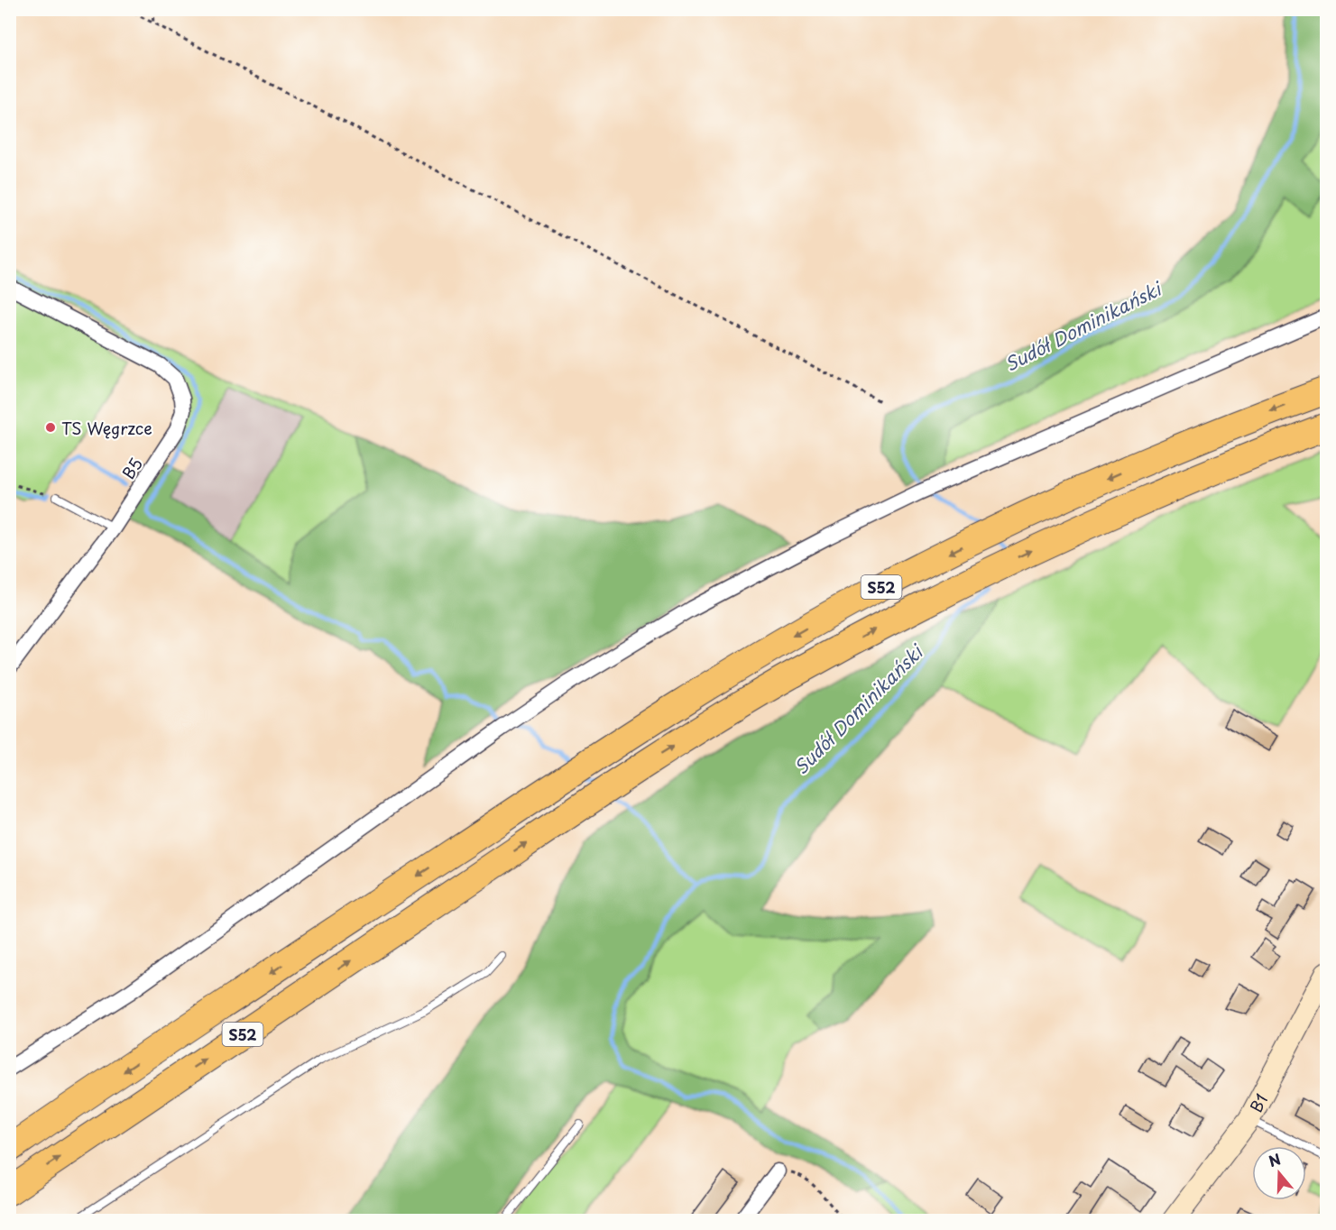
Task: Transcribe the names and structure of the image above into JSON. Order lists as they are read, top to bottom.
{
  "streets": {
    "highway": ["S52"],
    "street": ["B5", "B1"]
  },
  "water": ["Sudół Dominikański"],
  "places": ["TS Węgrzce"],
  "north": "top"
}
